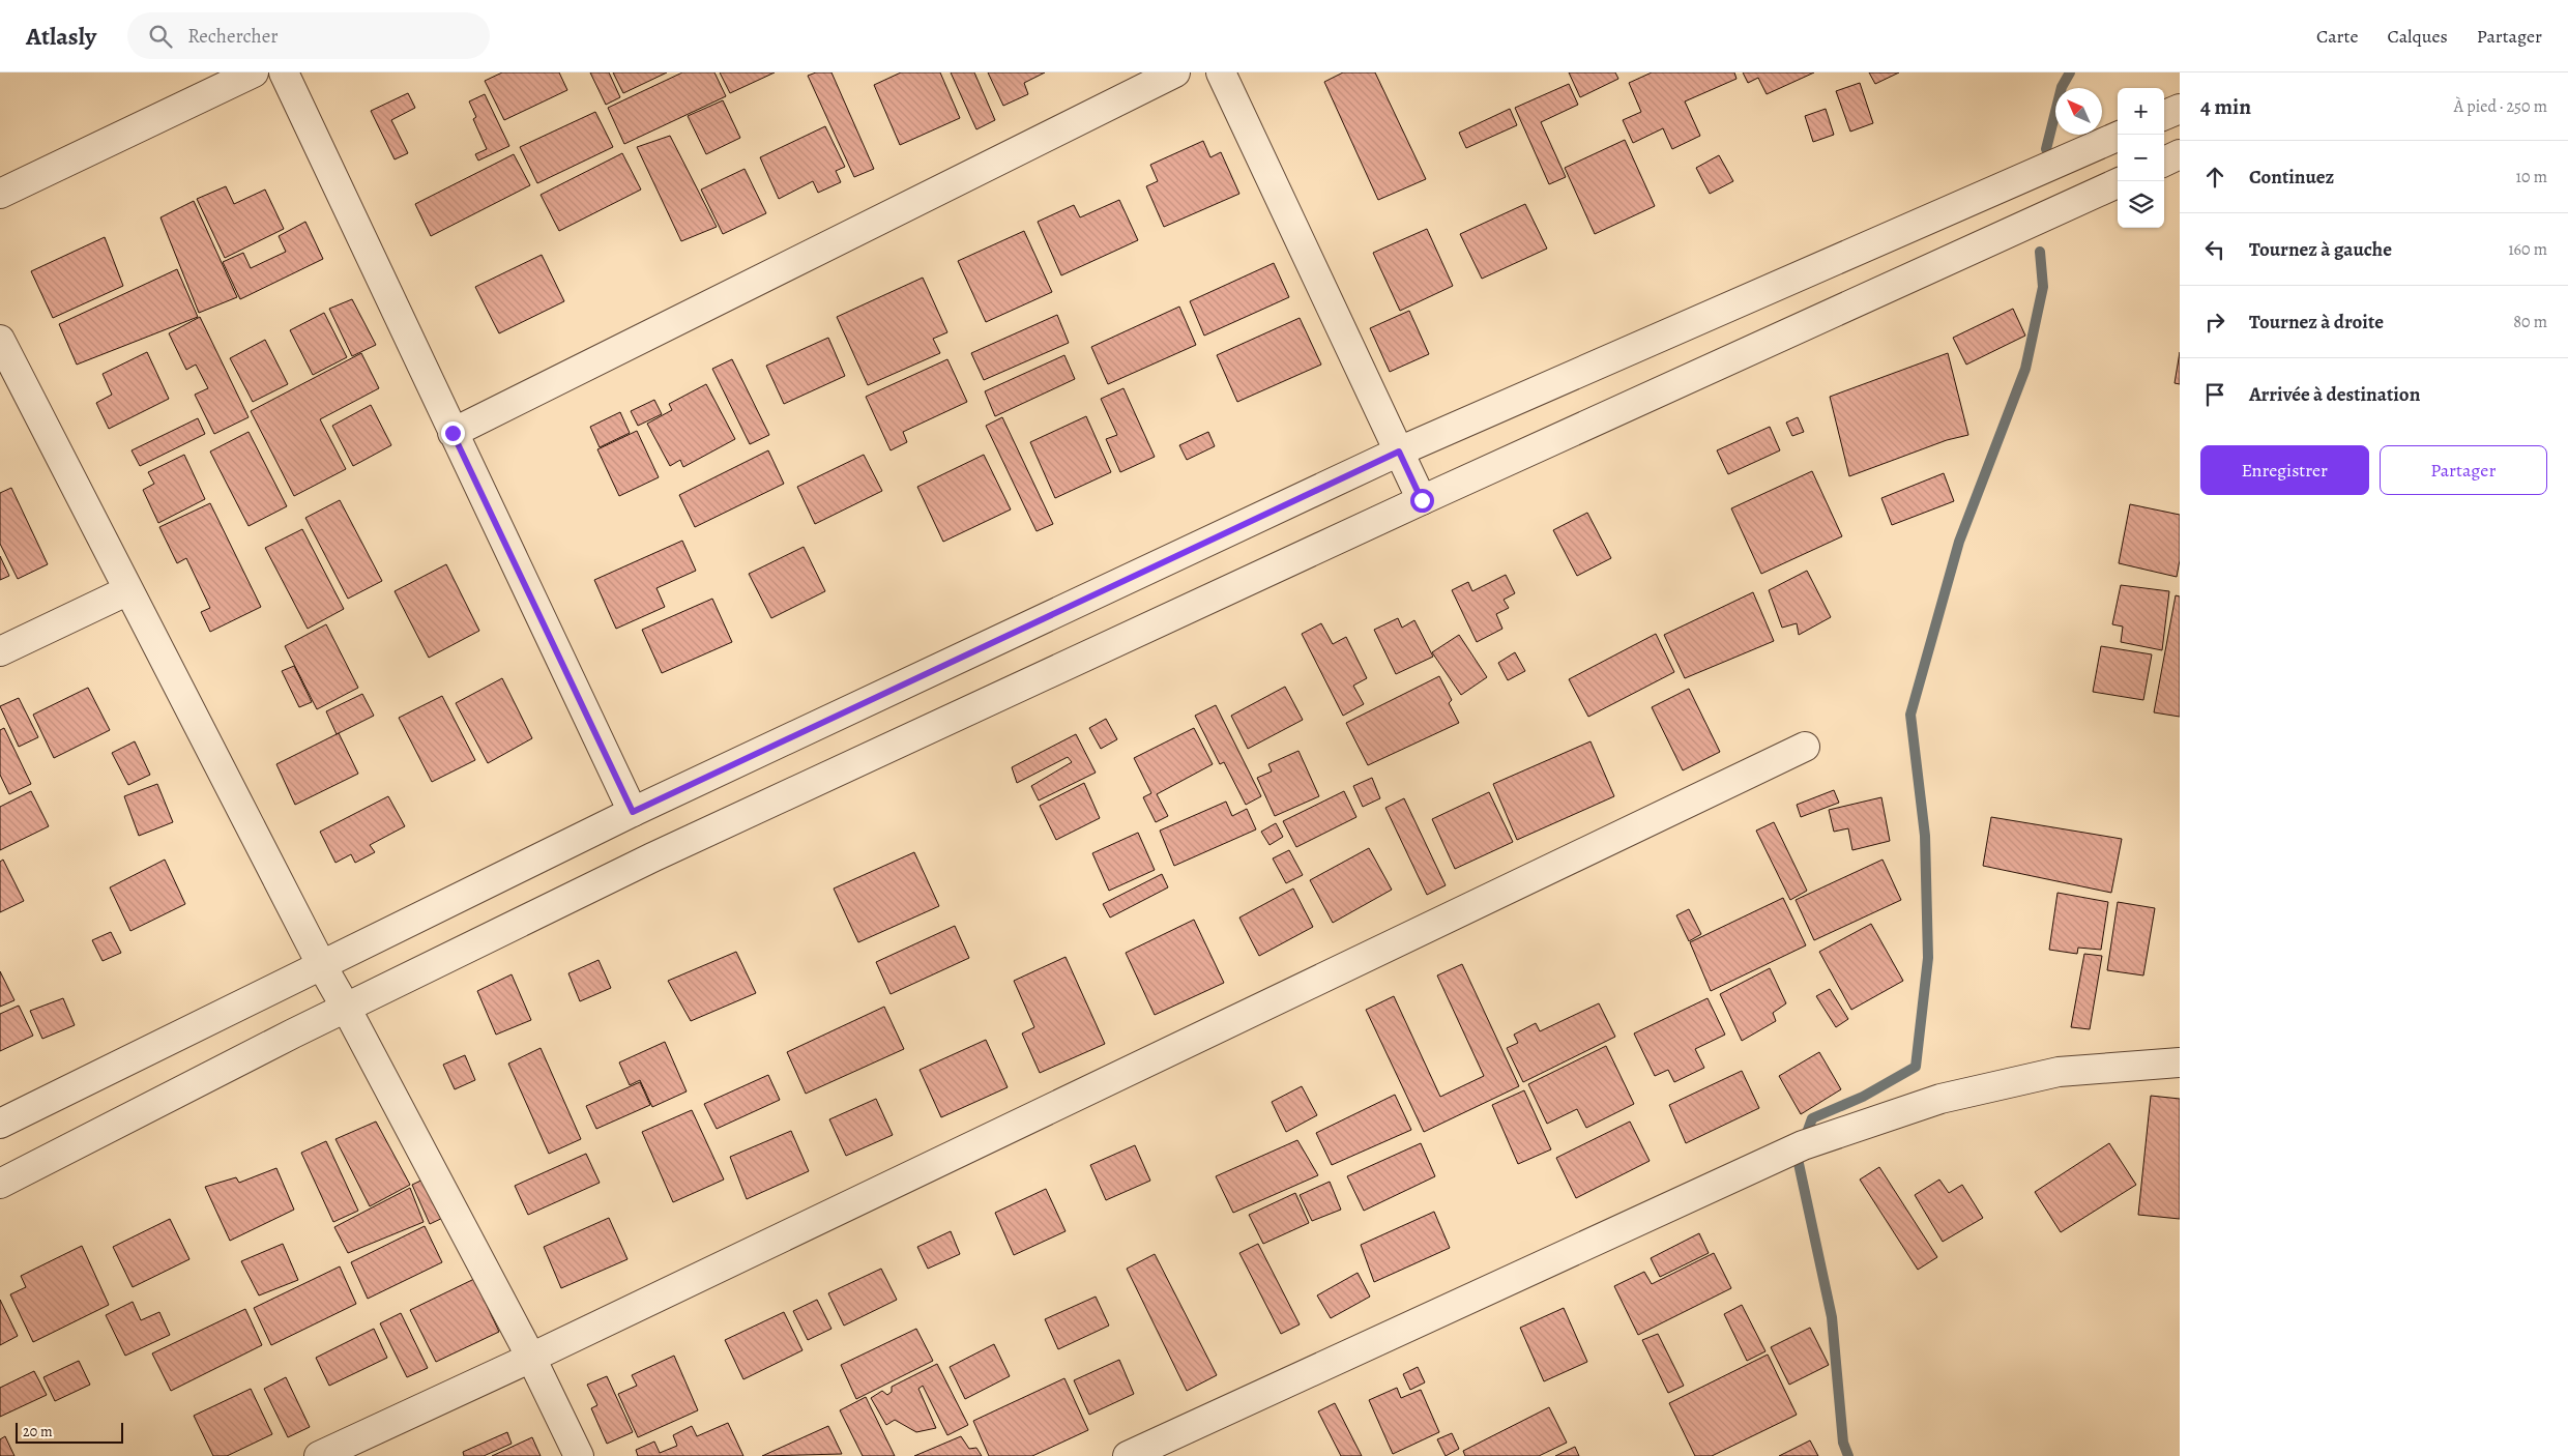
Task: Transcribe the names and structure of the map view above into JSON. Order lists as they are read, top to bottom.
{
  "scale_bar": "20 m",
  "north": "top left",
  "page": {
    "header": "Atlasly",
    "search": "Rechercher",
    "nav": ["Carte", "Calques", "Partager"],
    "heading": ["4 min", "À pied · 250 m"],
    "map_buttons": ["+", "−"],
    "list": [
      ["Continuez", "10 m"],
      ["Tournez à gauche", "160 m"],
      ["Tournez à droite", "80 m"],
      "Arrivée à destination"
    ],
    "buttons": ["Enregistrer", "Partager"],
    "scale": "20 m"
  }
}
